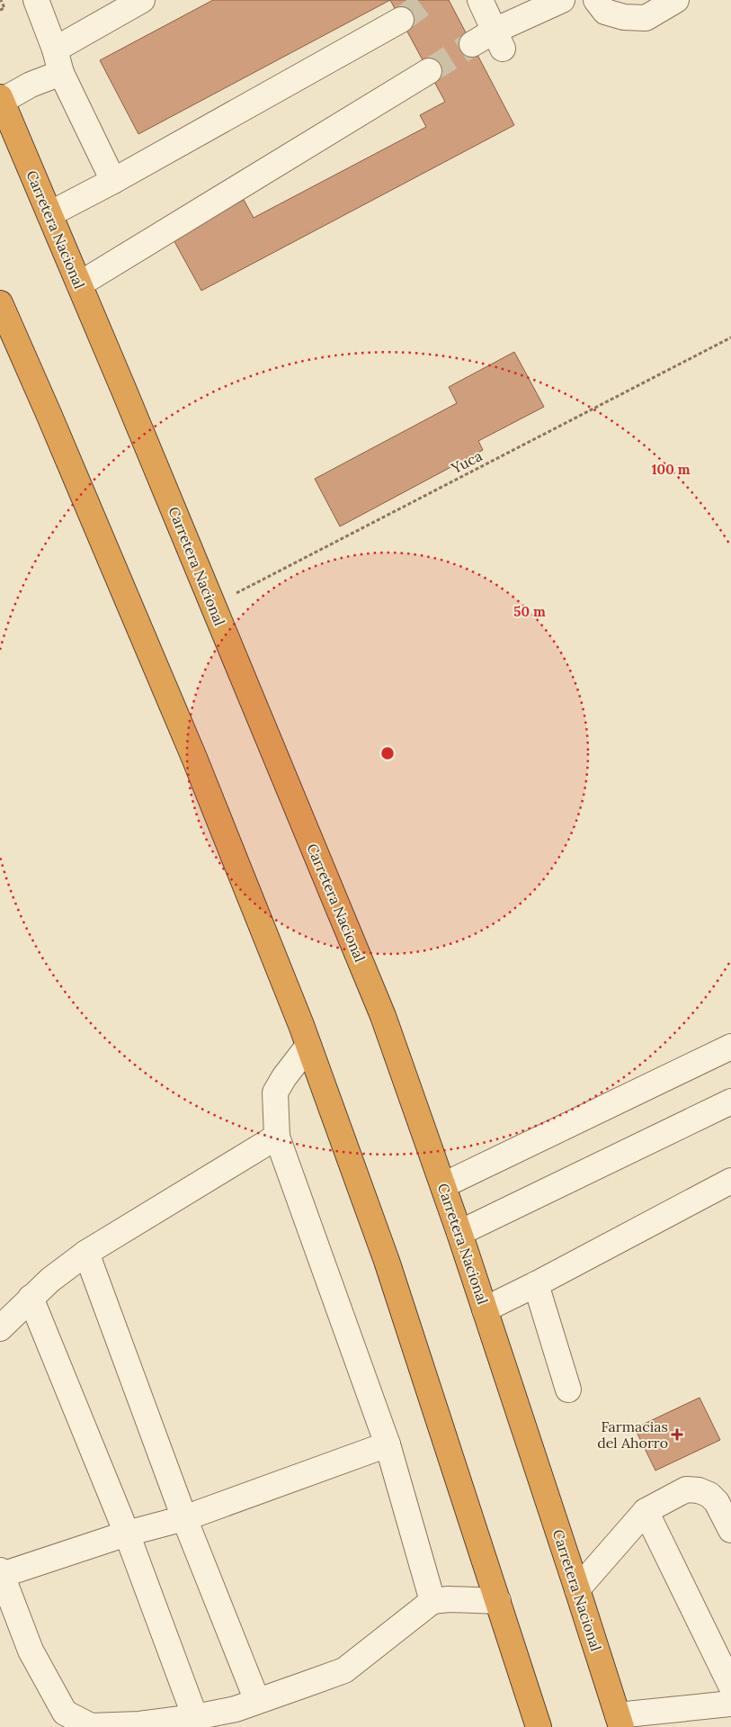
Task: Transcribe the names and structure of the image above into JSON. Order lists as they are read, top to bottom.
{
  "streets": {
    "highway": ["Carretera Nacional"],
    "path": ["Yuca"]
  },
  "crossings": [
    ["Carretera Nacional", "Yuca"]
  ],
  "places": {
    "health": ["Farmacias del Ahorro"]
  },
  "rings": ["100 m", "50 m"]
}
